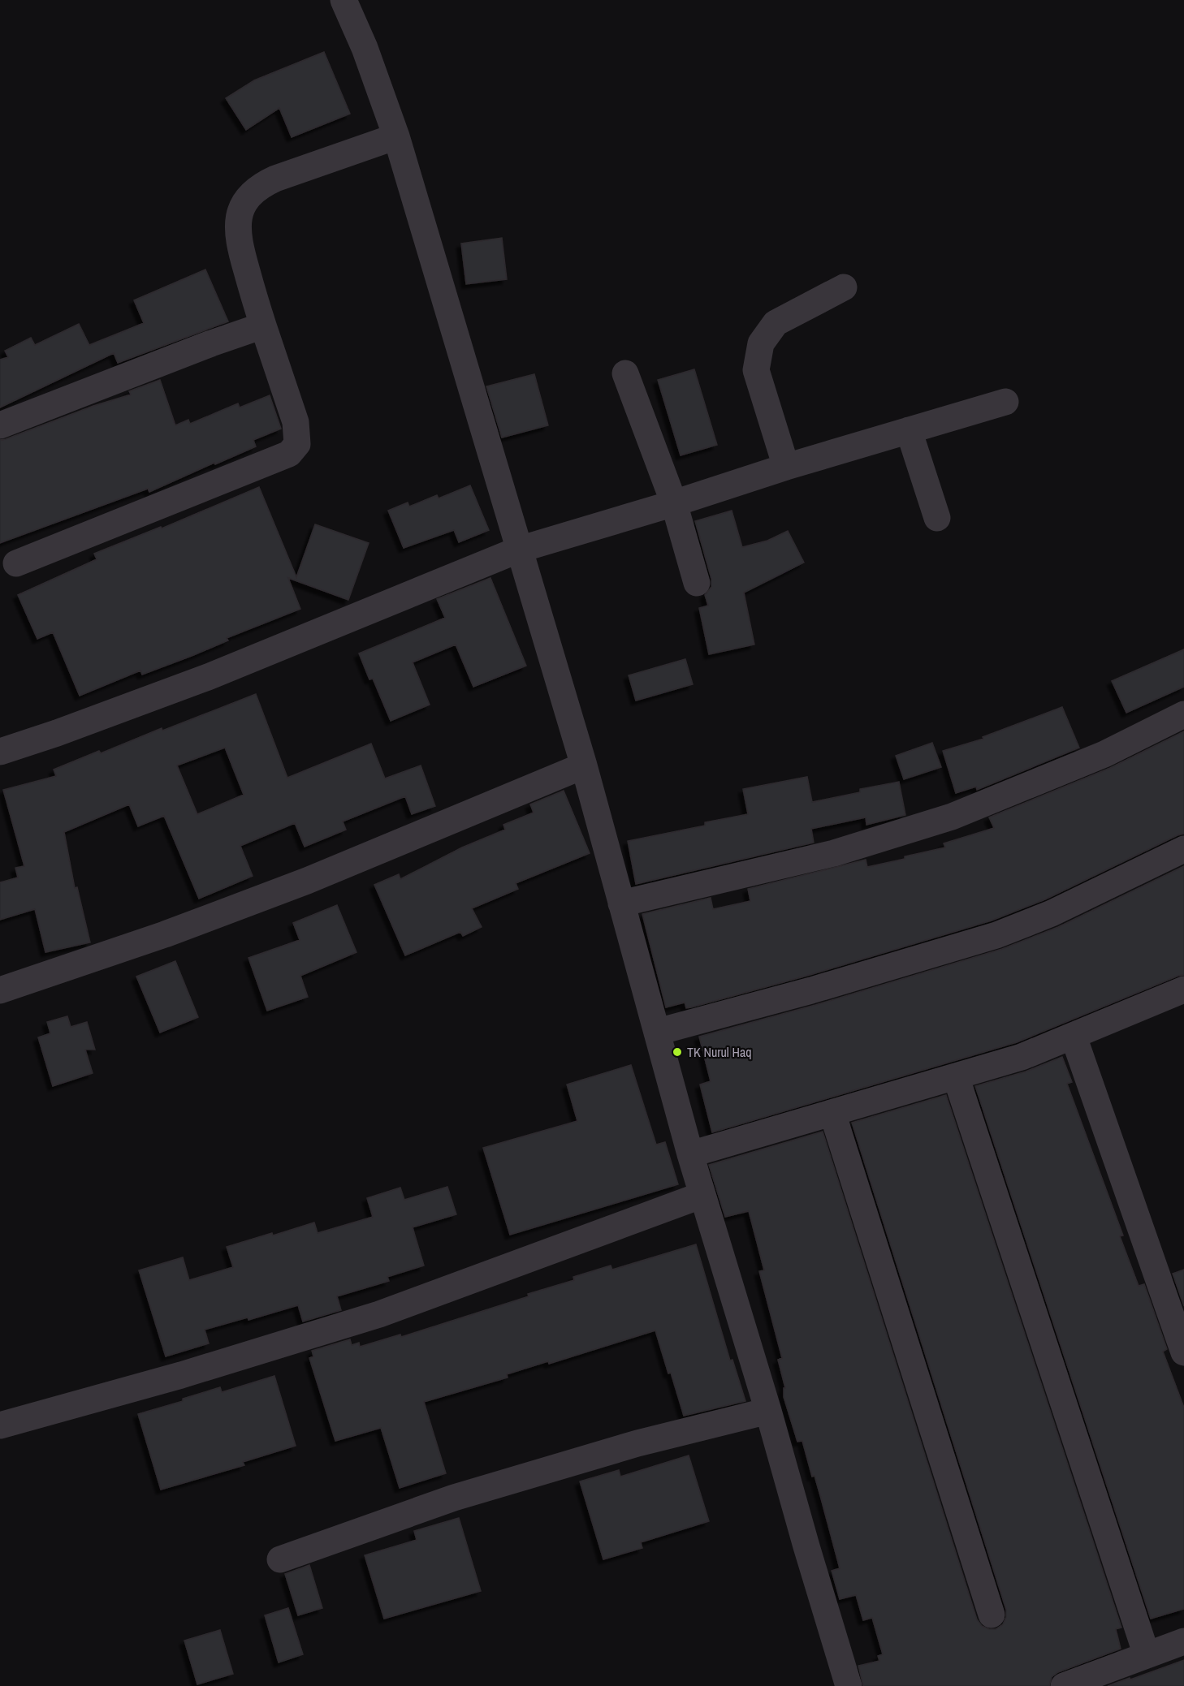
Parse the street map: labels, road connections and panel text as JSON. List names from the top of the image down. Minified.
{"places":["TK Nurul Haq"]}
